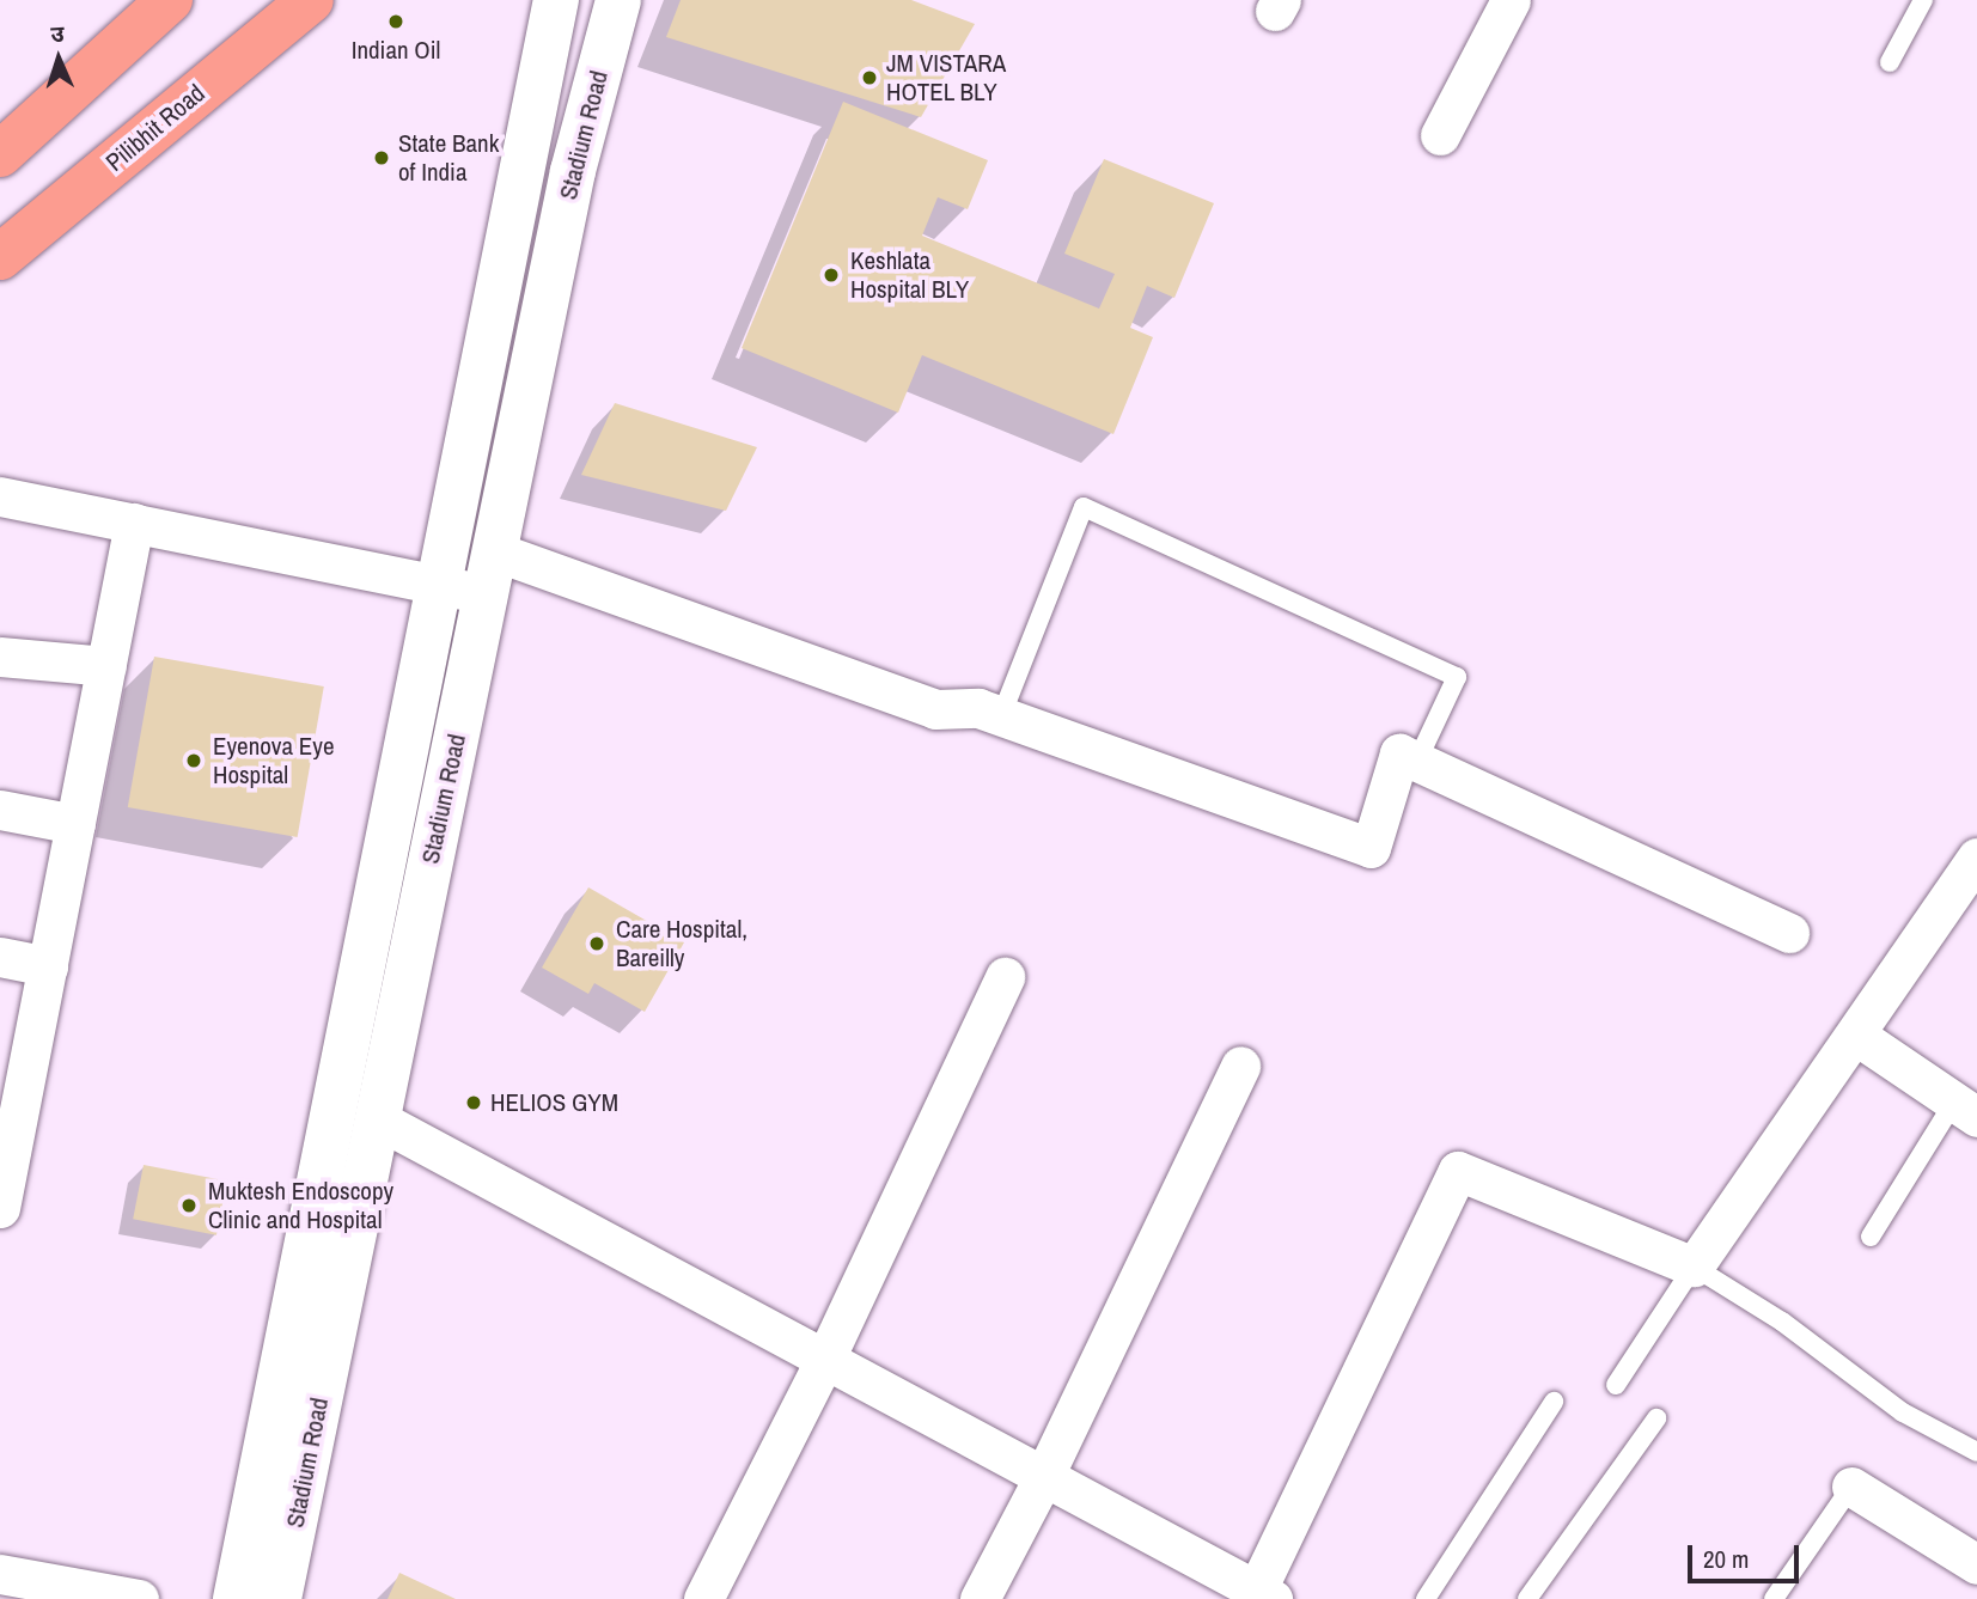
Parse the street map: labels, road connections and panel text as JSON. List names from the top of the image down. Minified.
{"streets":{"highway":["Pilibhit Road"],"main road":["Stadium Road"]},"places":["Indian Oil","JM VISTARA HOTEL BLY","State Bank of India","Keshlata Hospital BLY","Eyenova Eye Hospital","Care Hospital, Bareilly","HELIOS GYM","Muktesh Endoscopy Clinic and Hospital"],"scale_bar":"20 m","north":"top"}
